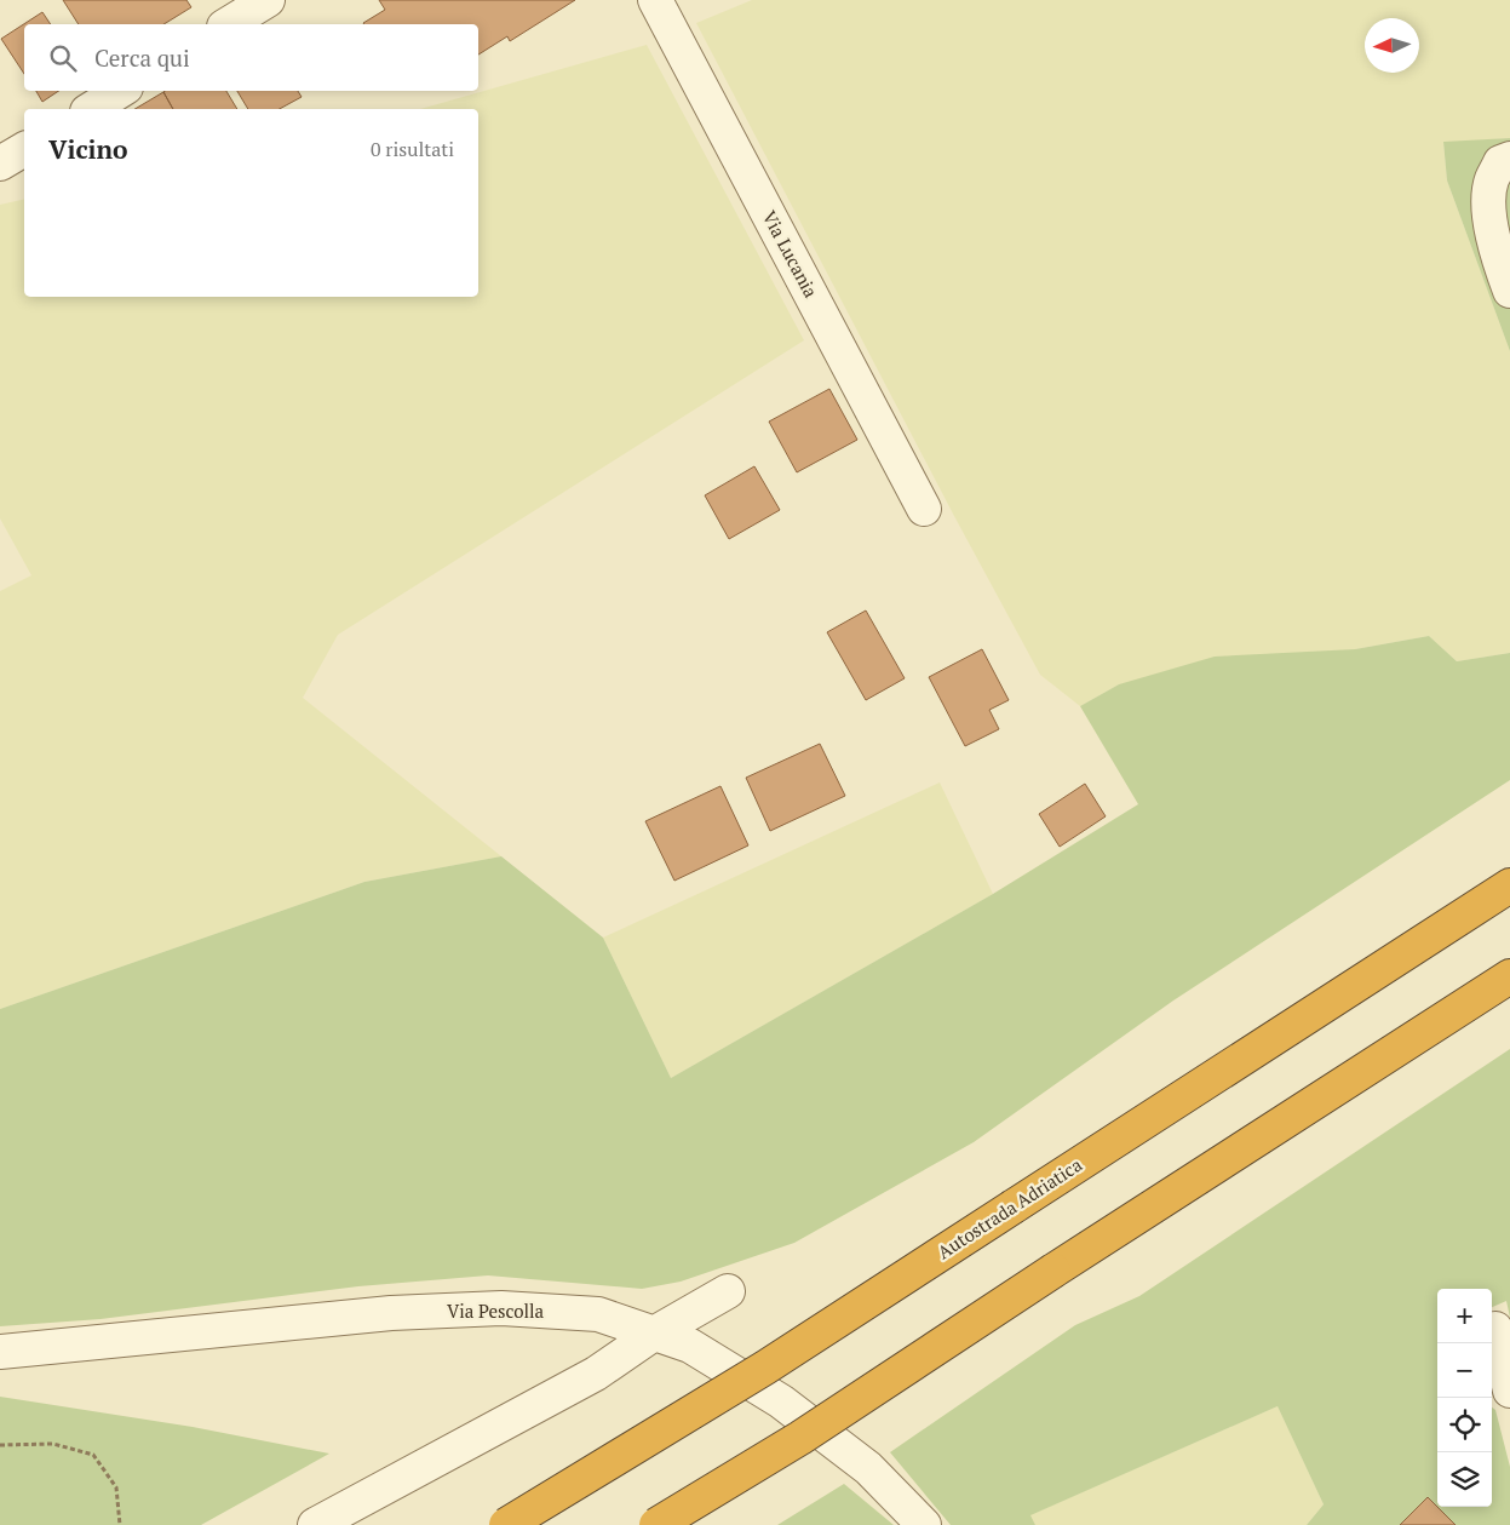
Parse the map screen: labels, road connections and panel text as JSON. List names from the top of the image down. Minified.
{"streets":{"highway":["Autostrada Adriatica"],"street":["Via Lucania","Via Pescolla"]},"north":"left","page":{"search":"Cerca qui","heading":["Vicino","0 risultati"],"map_buttons":["+","−"]}}
